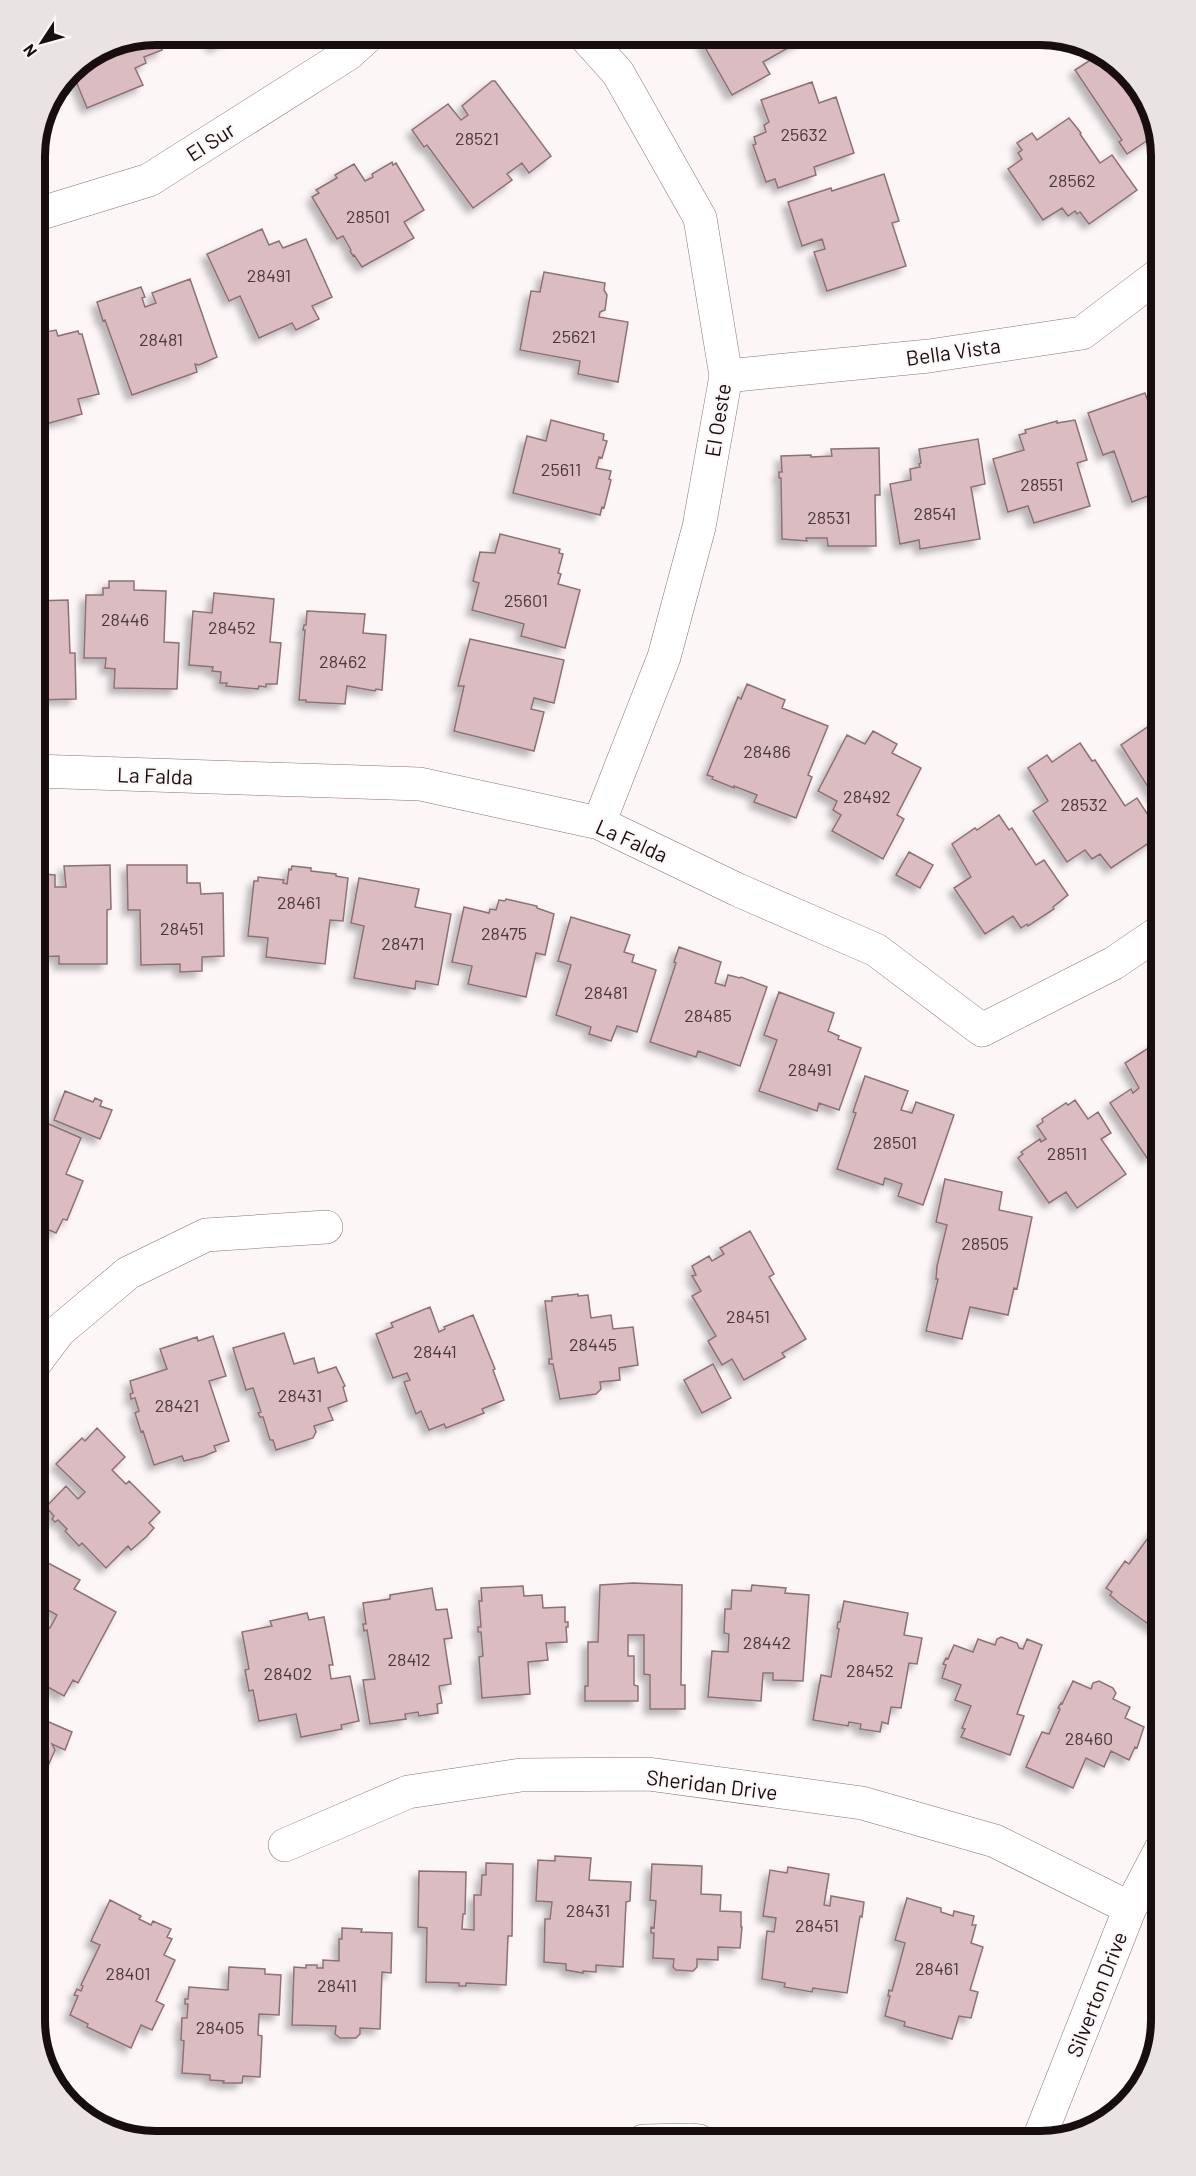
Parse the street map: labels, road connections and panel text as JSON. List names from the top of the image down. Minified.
{"streets":{"street":["El Sur","Bella Vista","El Oeste","La Falda","Sheridan Drive","Silverton Drive"]},"crossings":[["Bella Vista","El Oeste"],["El Oeste","La Falda"],["Sheridan Drive","Silverton Drive"]],"house_numbers":["25632","28521","28562","28501","28491","25621","28481","25611","28551","28541","28531","25601","28446","28452","28462","28486","28492","28532","28461","28451","28475","28471","28481","28485","28491","28501","28511","28505","28451","28445","28441","28431","28421","28442","28412","28452","28402","28460","28431","28451","28461","28401","28411","28405"],"north":"bottom left"}
